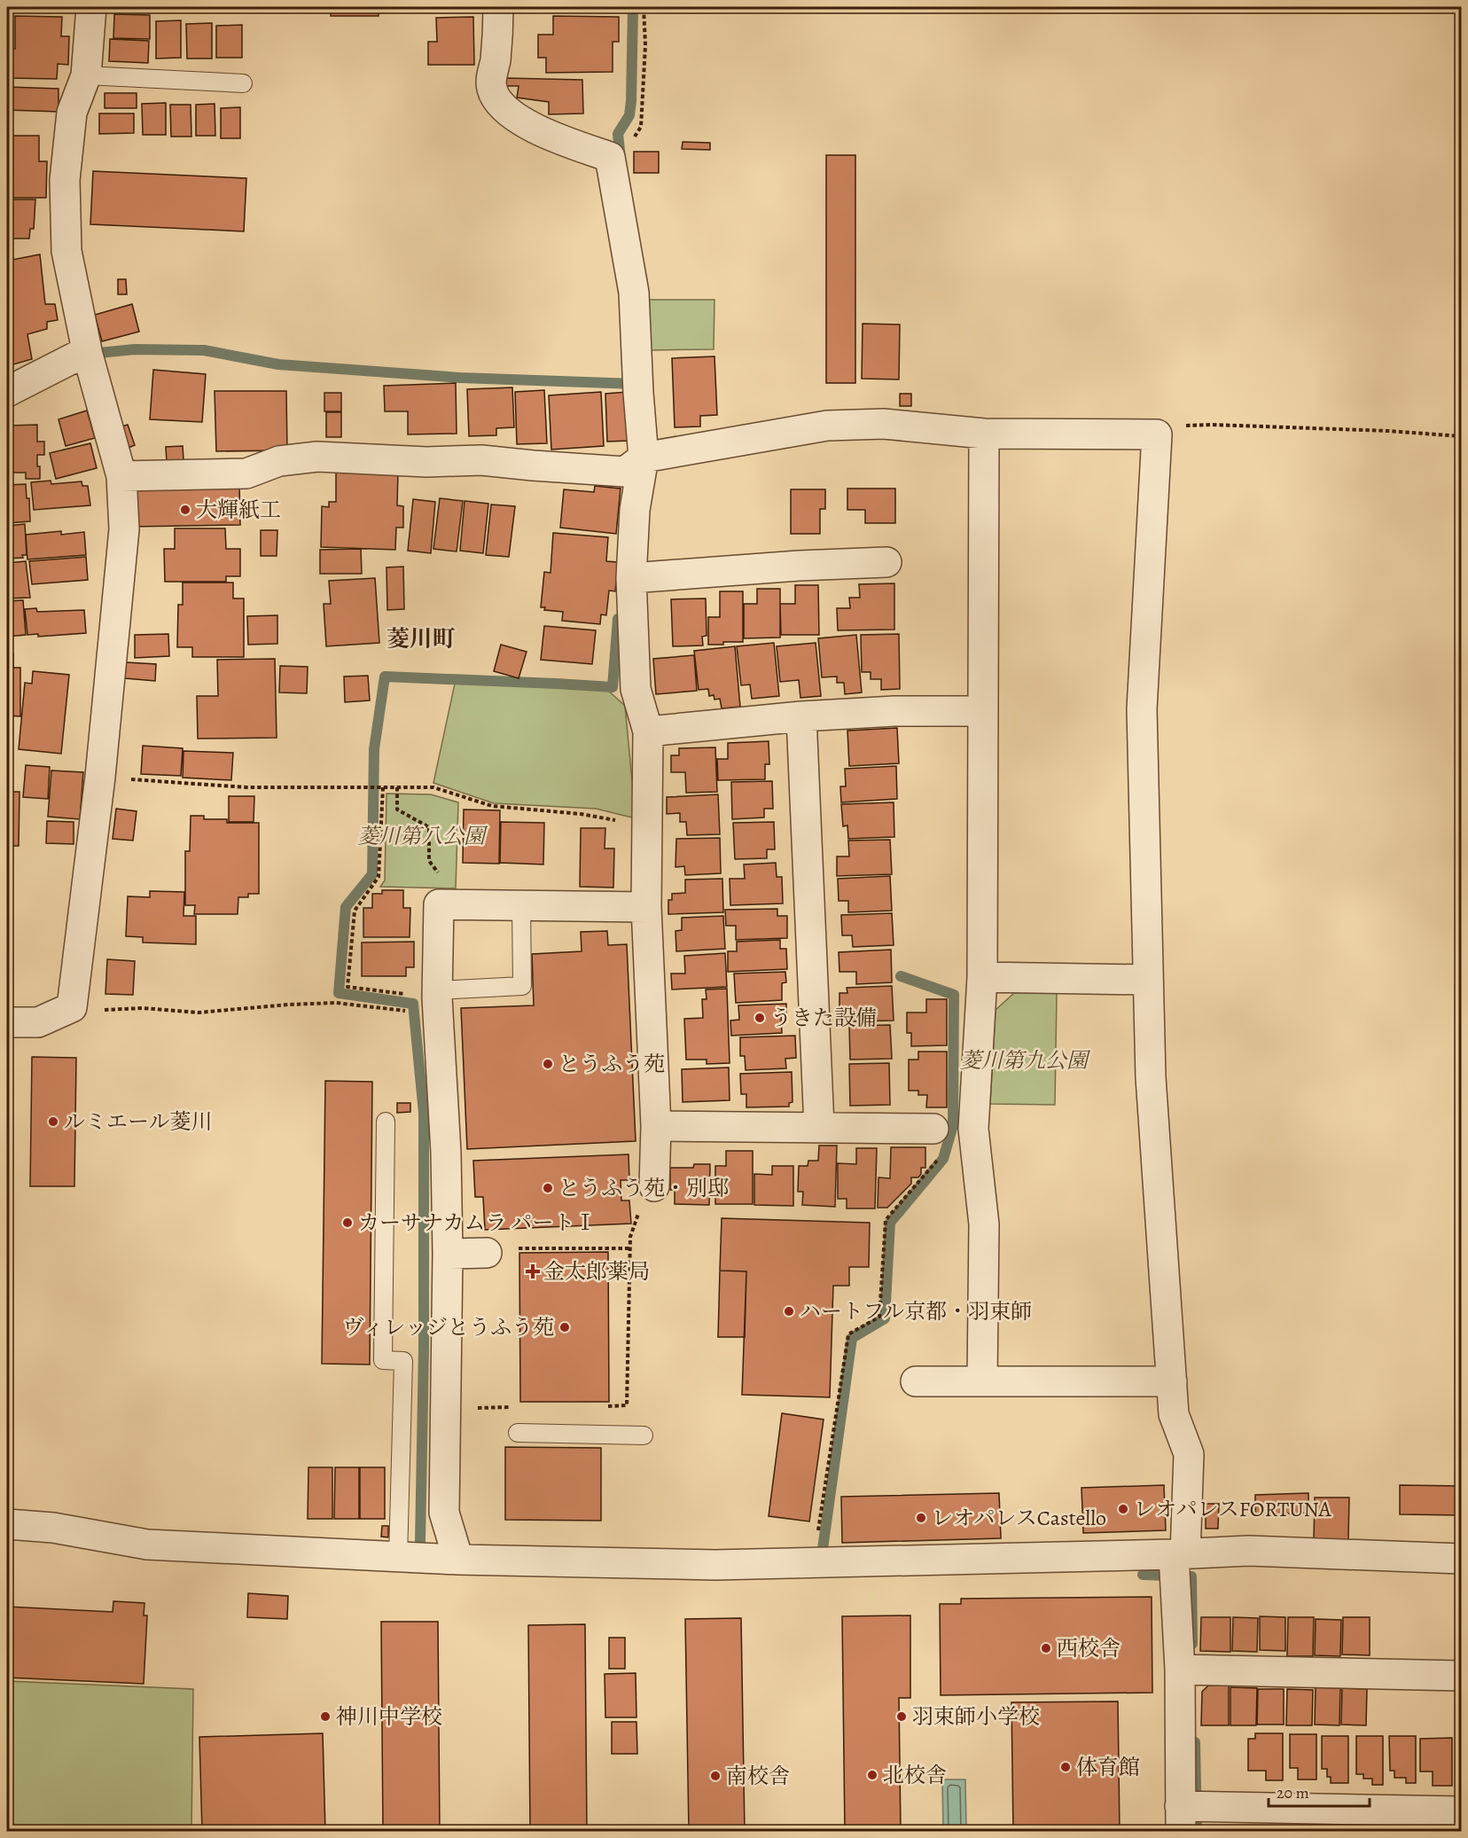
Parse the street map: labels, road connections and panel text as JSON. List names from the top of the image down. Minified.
{"districts":["菱川町"],"parks":["菱川第八公園","菱川第九公園"],"places":{"other":["大輝紙工","うきた設備","とうふう苑","ルミエール菱川","とうふう苑・別邸","カーサナカムラ パートⅠ","ハートフル京都・羽束師","ヴィレッジとうふう苑","レオパレスFORTUNA","レオパレスCastello","西校舎","神川中学校","羽束師小学校","体育館","北校舎","南校舎"],"health":["金太郎薬局"]},"scale_bar":"20 m"}
